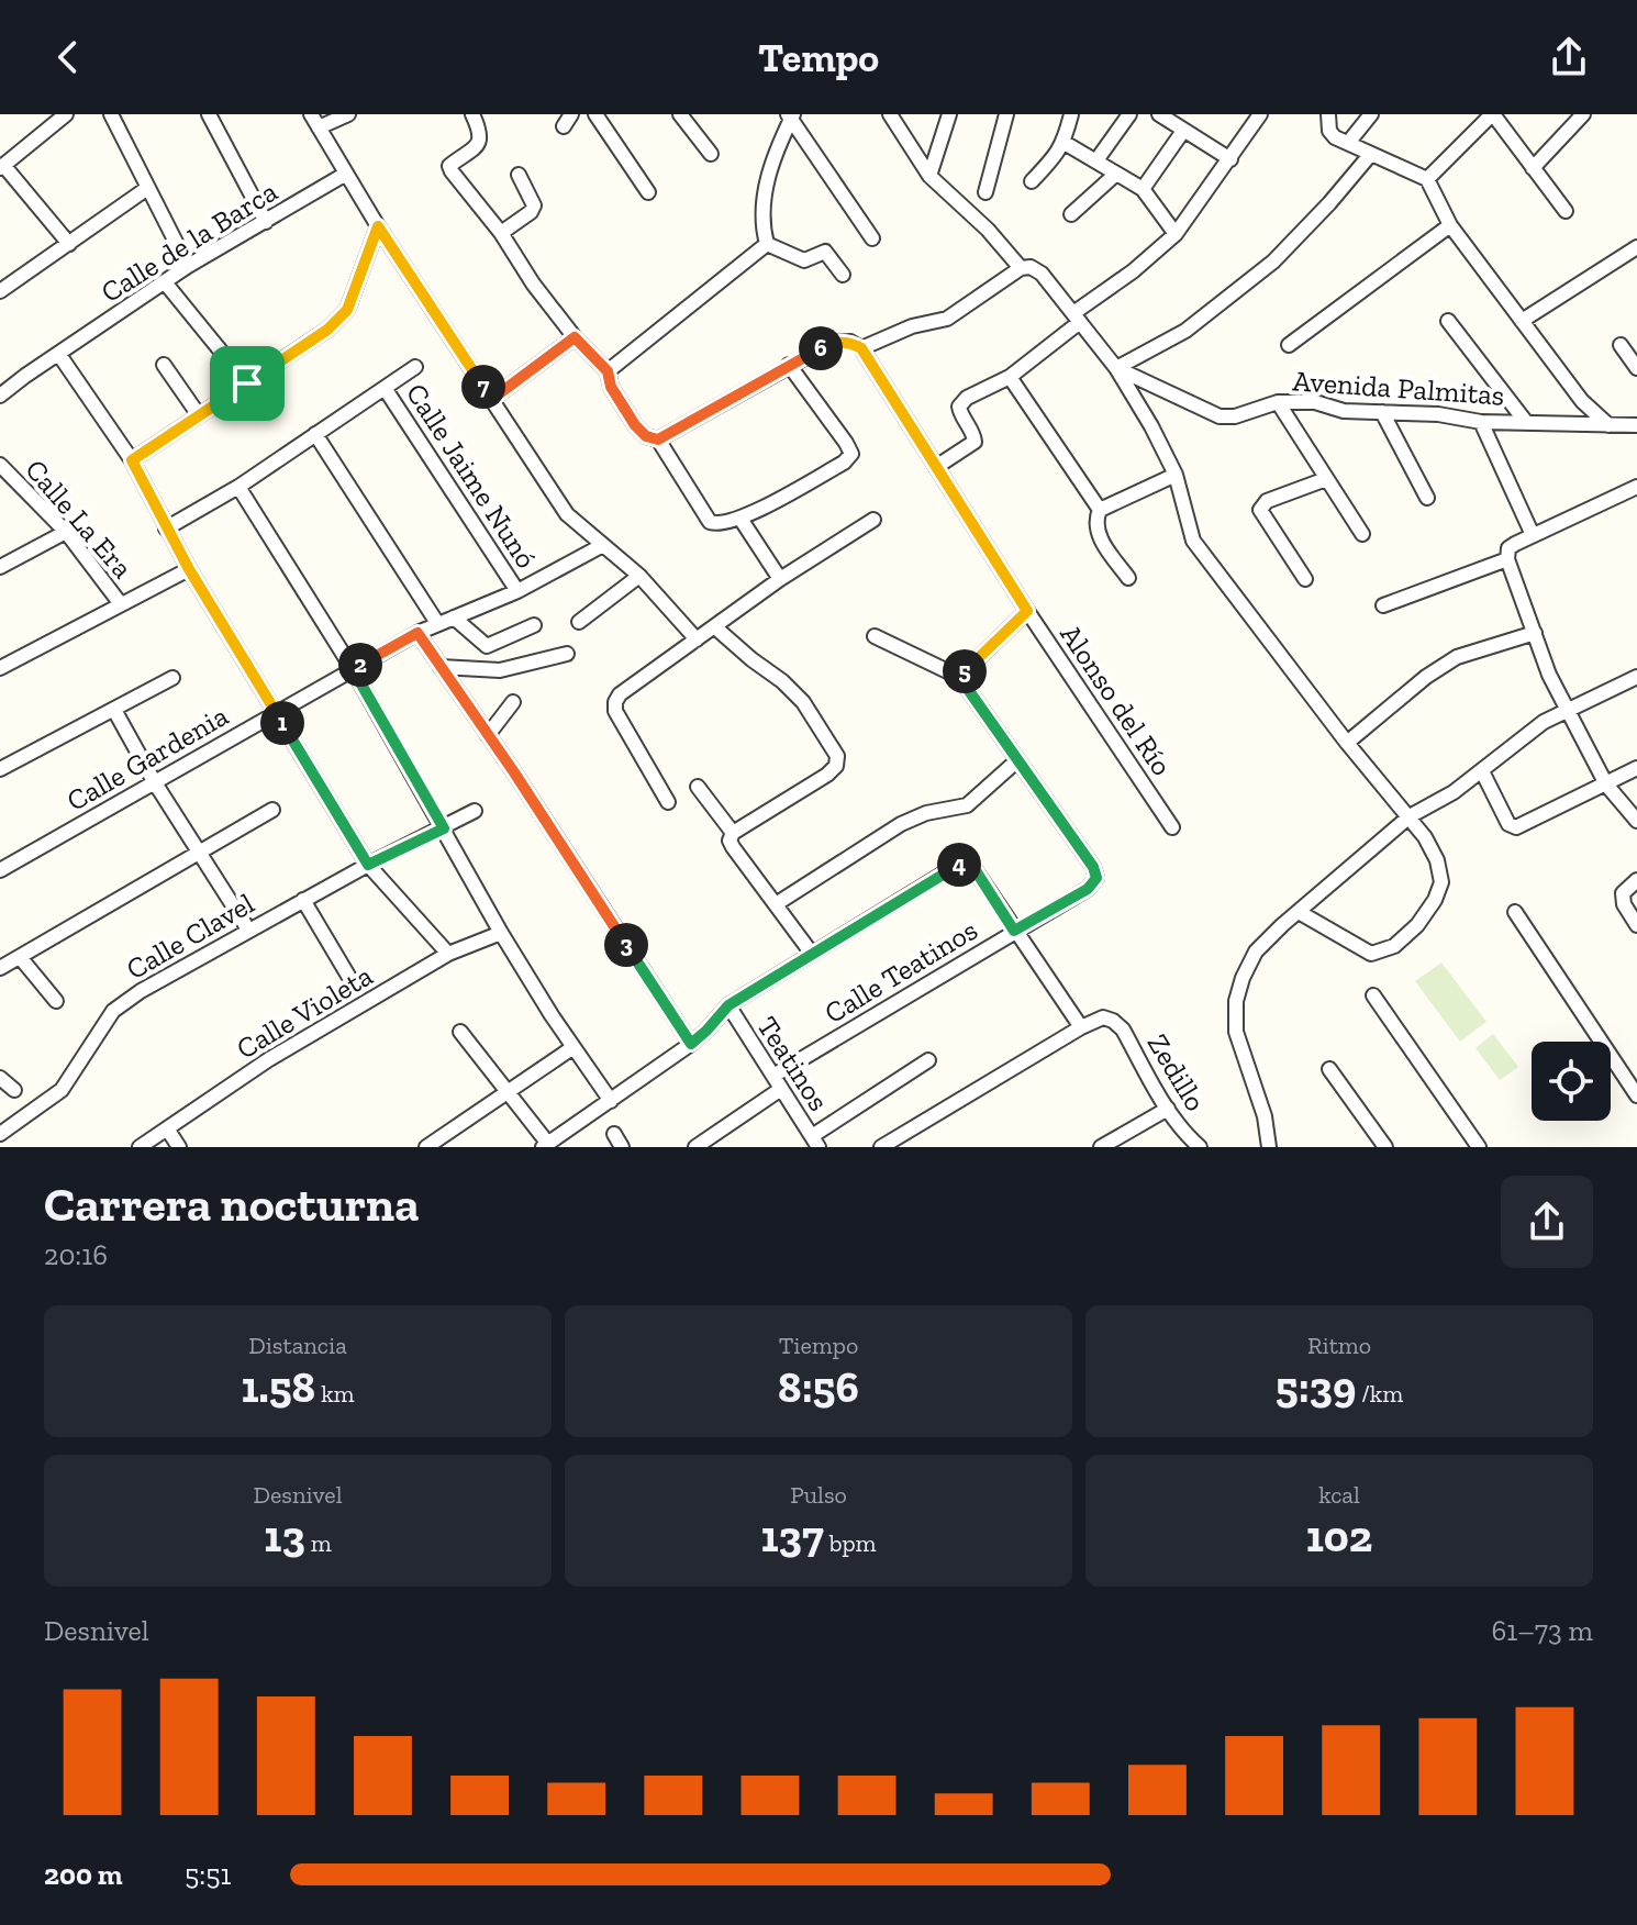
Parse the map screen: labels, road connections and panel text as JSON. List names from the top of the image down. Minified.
{"streets":{"street":["Calle de la Barca","Avenida Palmitas","Calle Jaime Nunó","Calle La Era","Alonso del Río","Calle Gardenia","Calle Clavel","Calle Teatinos","Calle Violeta","Teatinos","Zedillo"]},"crossings":[["Calle Jaime Nunó","Calle Gardenia"],["Calle Teatinos","Teatinos"]],"page":{"header":"Tempo","pins":["6","7","2","5","1","4","3"],"heading":["Carrera nocturna","20:16"],"stats":[["Distancia","1.58 km"],["Tiempo","8:56"],["Ritmo","5:39 /km"],["Desnivel","13 m"],["Pulso","137 bpm"],["kcal","102"]],"chart":["Desnivel","61–73 m"],"list":[{"name":"200 m","note":"5:51"}]}}
